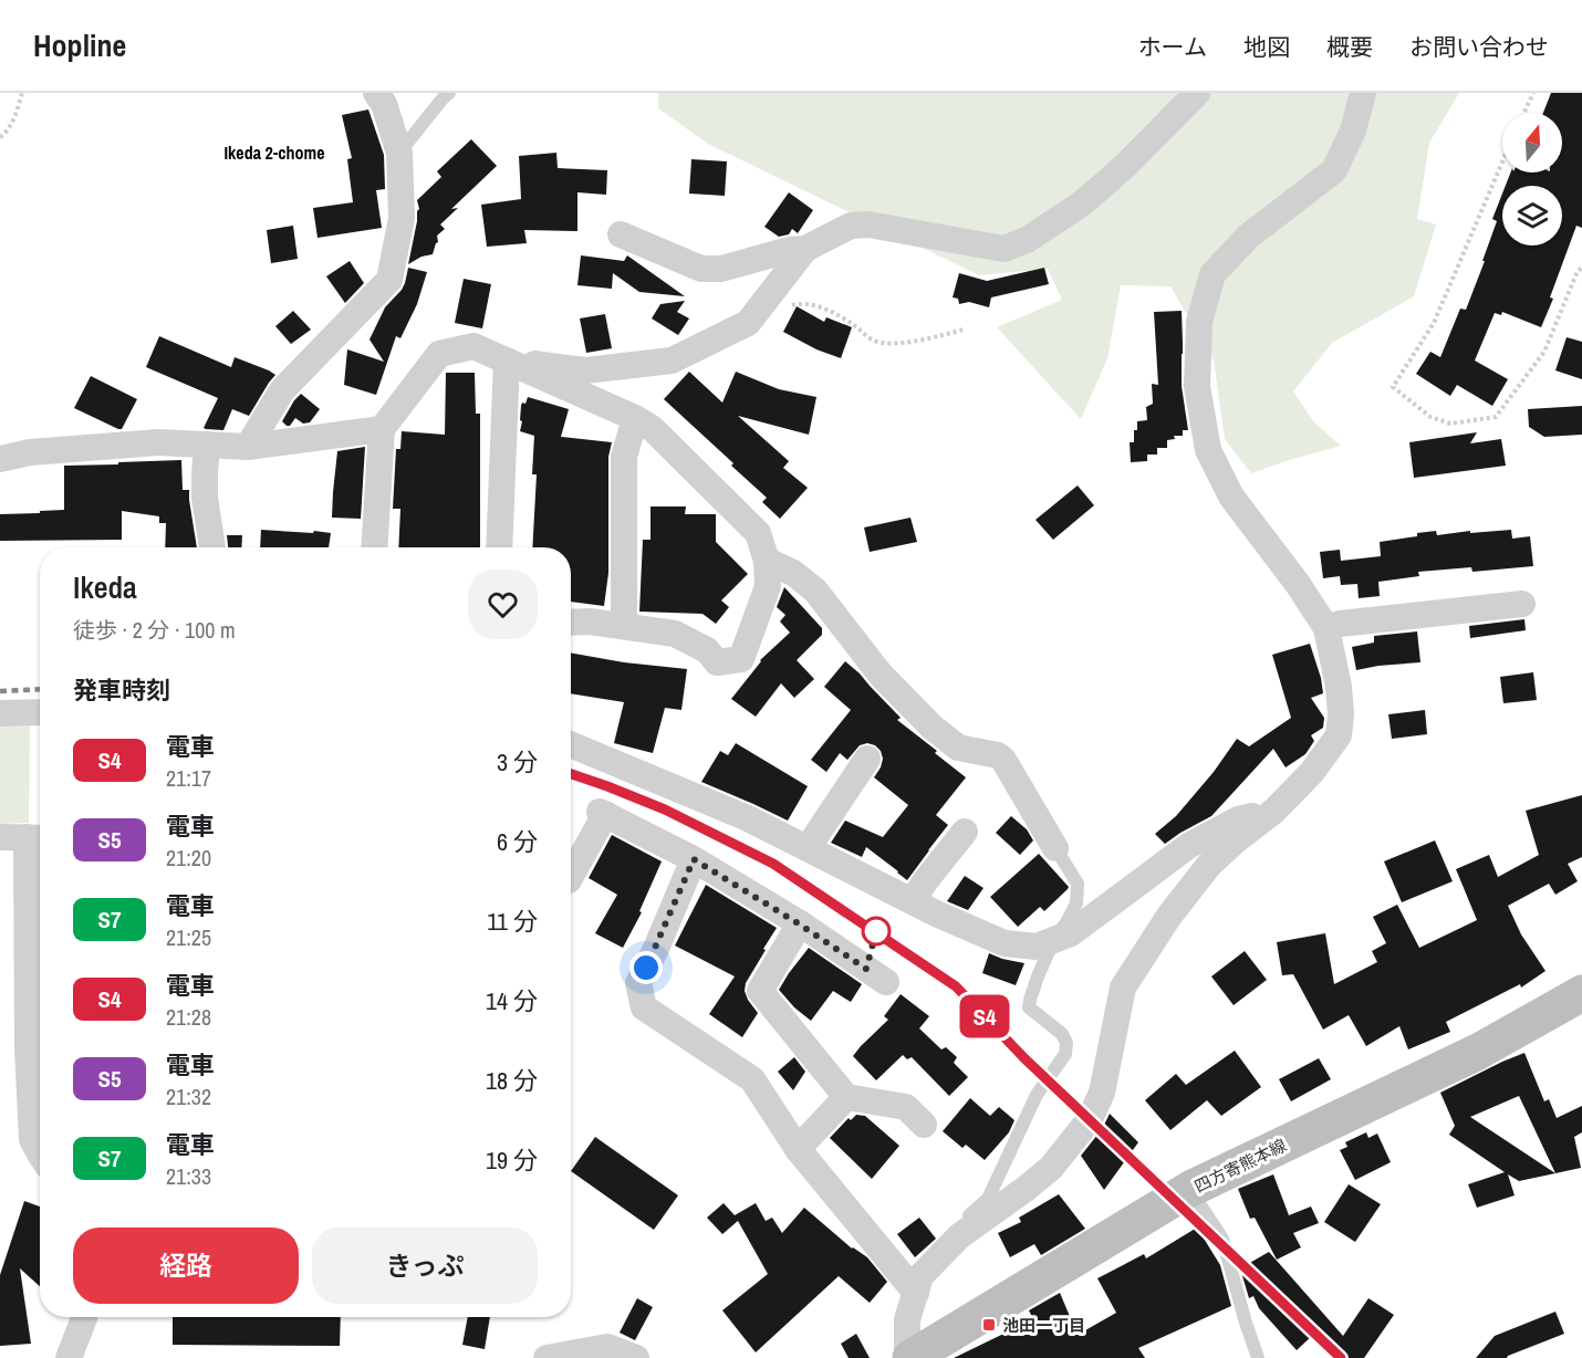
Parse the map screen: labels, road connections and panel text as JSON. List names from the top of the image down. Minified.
{"streets":{"main road":["四方寄熊本線"]},"districts":["Ikeda 2-chome"],"places":{"transit":["池田一丁目"]},"north":"top","page":{"header":"Hopline","nav":["ホーム","地図","概要","お問い合わせ"],"on_map":"S4","heading":[["Ikeda","徒歩 · 2 分 · 100 m"],"発車時刻"],"list":[{"mark":"S4","name":"電車","note":"21:17","value":"3 分"},{"mark":"S5","name":"電車","note":"21:20","value":"6 分"},{"mark":"S7","name":"電車","note":"21:25","value":"11 分"},{"mark":"S4","name":"電車","note":"21:28","value":"14 分"},{"mark":"S5","name":"電車","note":"21:32","value":"18 分"},{"mark":"S7","name":"電車","note":"21:33","value":"19 分"}],"buttons":["経路","きっぷ"]}}
